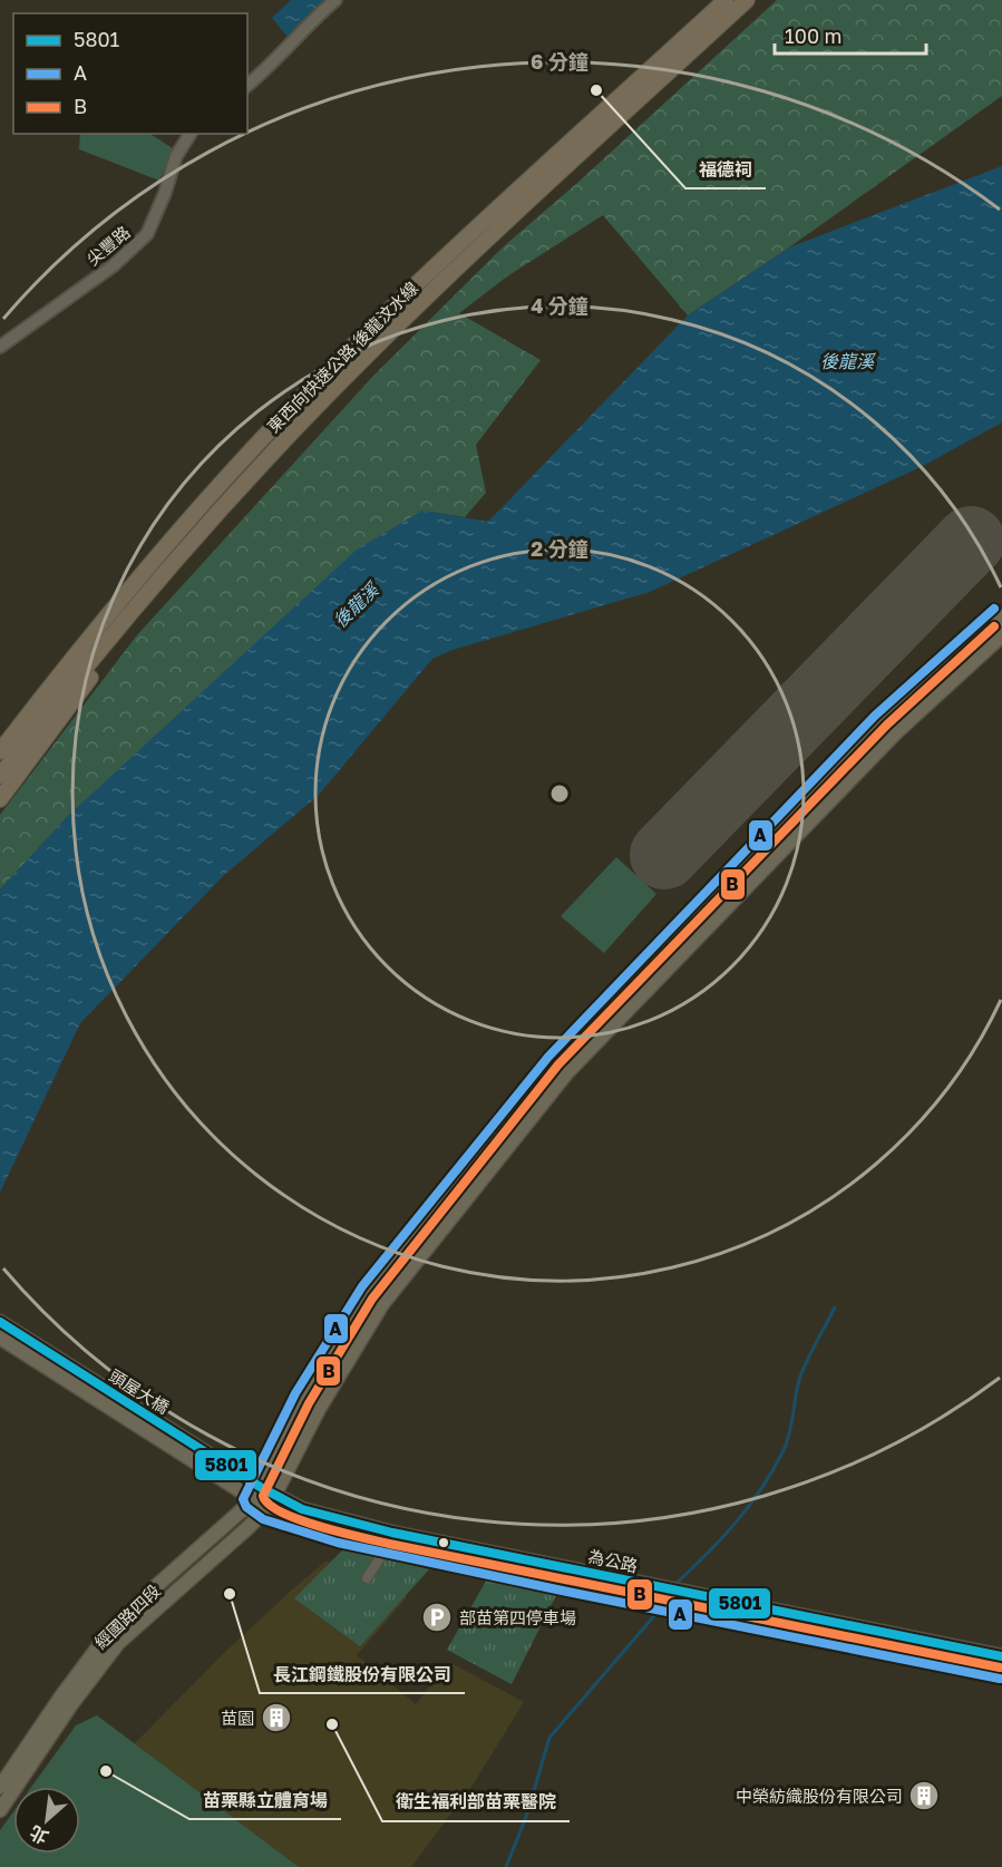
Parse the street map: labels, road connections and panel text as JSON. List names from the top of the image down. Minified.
{"streets":{"highway":["東西向快速公路 後龍汶水線"],"main road":["頭屋大橋","為公路","經國路四段"],"street":["尖豐路"]},"crossings":[["頭屋大橋","為公路"],["頭屋大橋","經國路四段"],["為公路","經國路四段"]],"water":["後龍溪"],"places":{"other":["福德祠","長江鋼鐵股份有限公司","衛生福利部苗栗醫院","苗栗縣立體育場"],"parking":["部苗第四停車場"],"building":["苗園","中榮紡織股份有限公司"]},"lines":["transit line A","transit line B","transit line 5801"],"legend":["5801","A","B"],"scale_bar":"100 m","north":"bottom left","rings":["6 分鐘","4 分鐘","2 分鐘"]}
